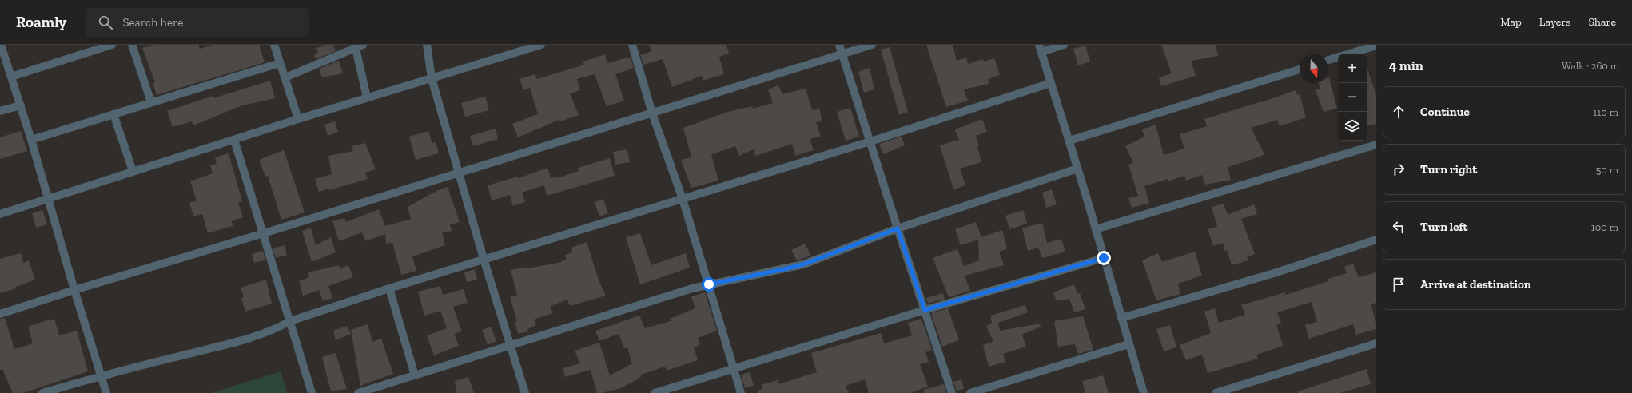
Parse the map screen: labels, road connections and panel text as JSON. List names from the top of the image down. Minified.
{"north":"bottom","page":{"header":"Roamly","search":"Search here","nav":["Map","Layers","Share"],"heading":["4 min","Walk · 260 m"],"map_buttons":["+","−"],"list":[["Continue","110 m"],["Turn right","50 m"],["Turn left","100 m"],"Arrive at destination"]}}
